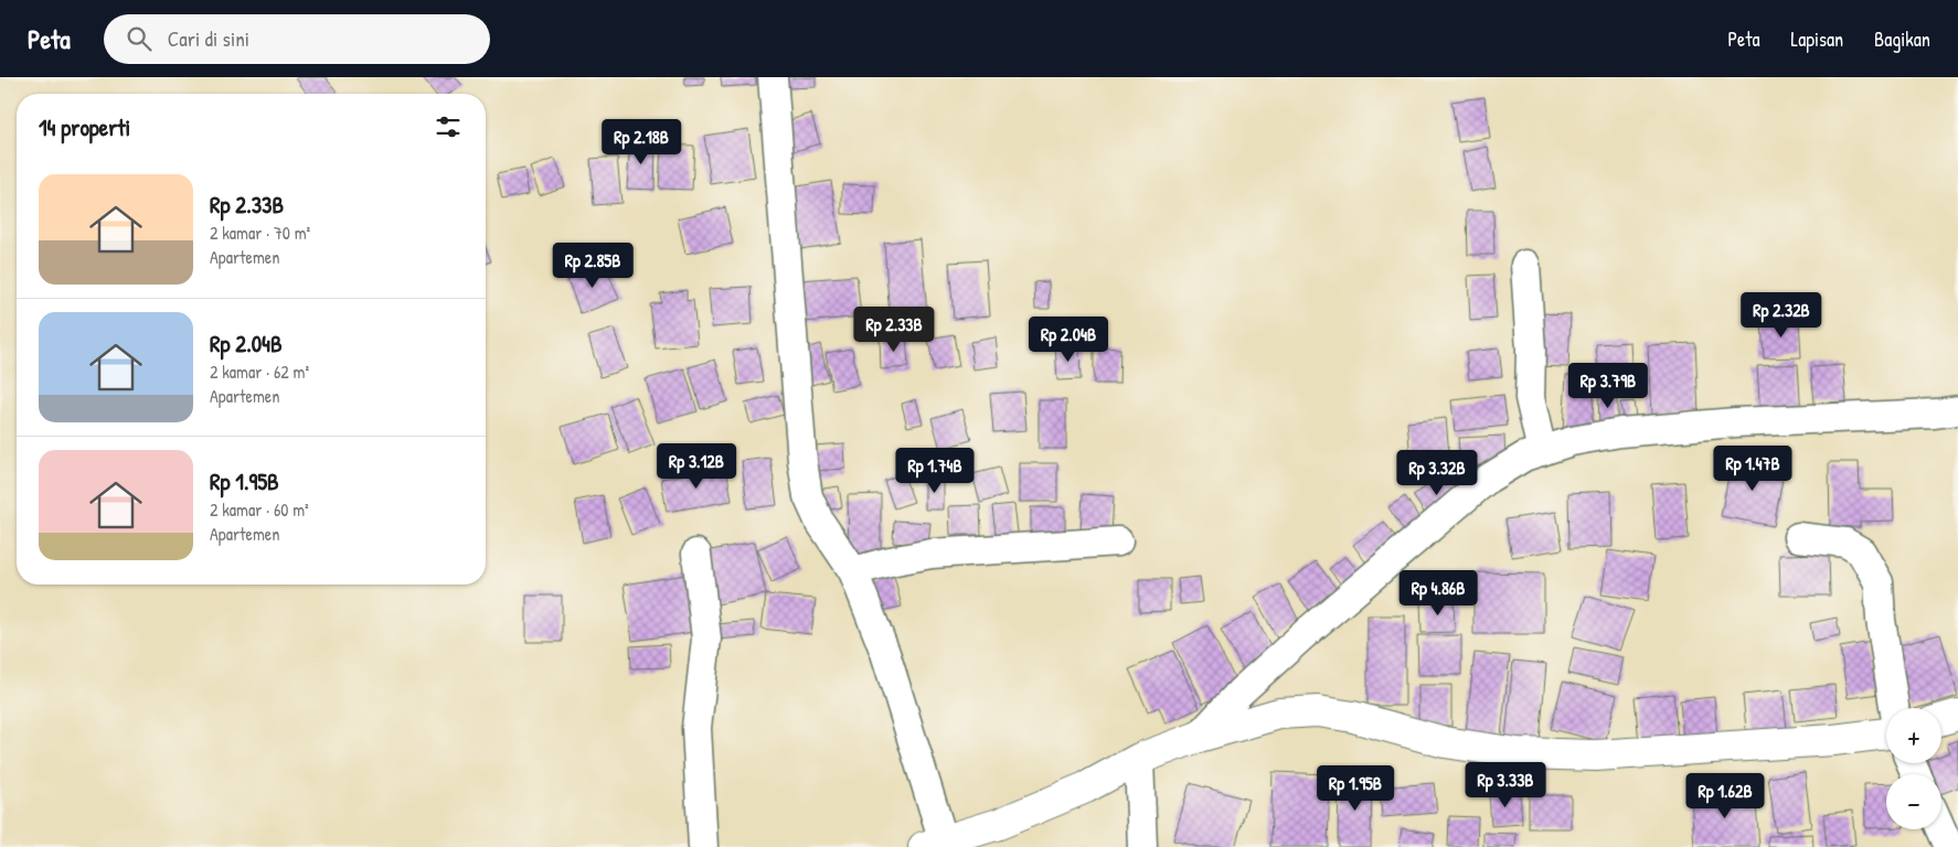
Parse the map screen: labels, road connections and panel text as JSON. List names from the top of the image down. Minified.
{"page":{"header":"Peta","search":"Cari di sini","nav":["Peta","Lapisan","Bagikan"],"heading":"14 properti","price":["Rp 2.18B","Rp 2.85B","Rp 2.32B","Rp 2.33B","Rp 2.04B","Rp 3.79B","Rp 3.12B","Rp 1.47B","Rp 1.74B","Rp 3.32B","Rp 4.86B","Rp 3.33B","Rp 1.95B","Rp 1.62B"],"list":[{"name":"Rp 2.33B","note":"2 kamar · 70 m² · Apartemen"},{"name":"Rp 2.04B","note":"2 kamar · 62 m² · Apartemen"},{"name":"Rp 1.95B","note":"2 kamar · 60 m² · Apartemen"}],"map_buttons":["+","−"]}}
